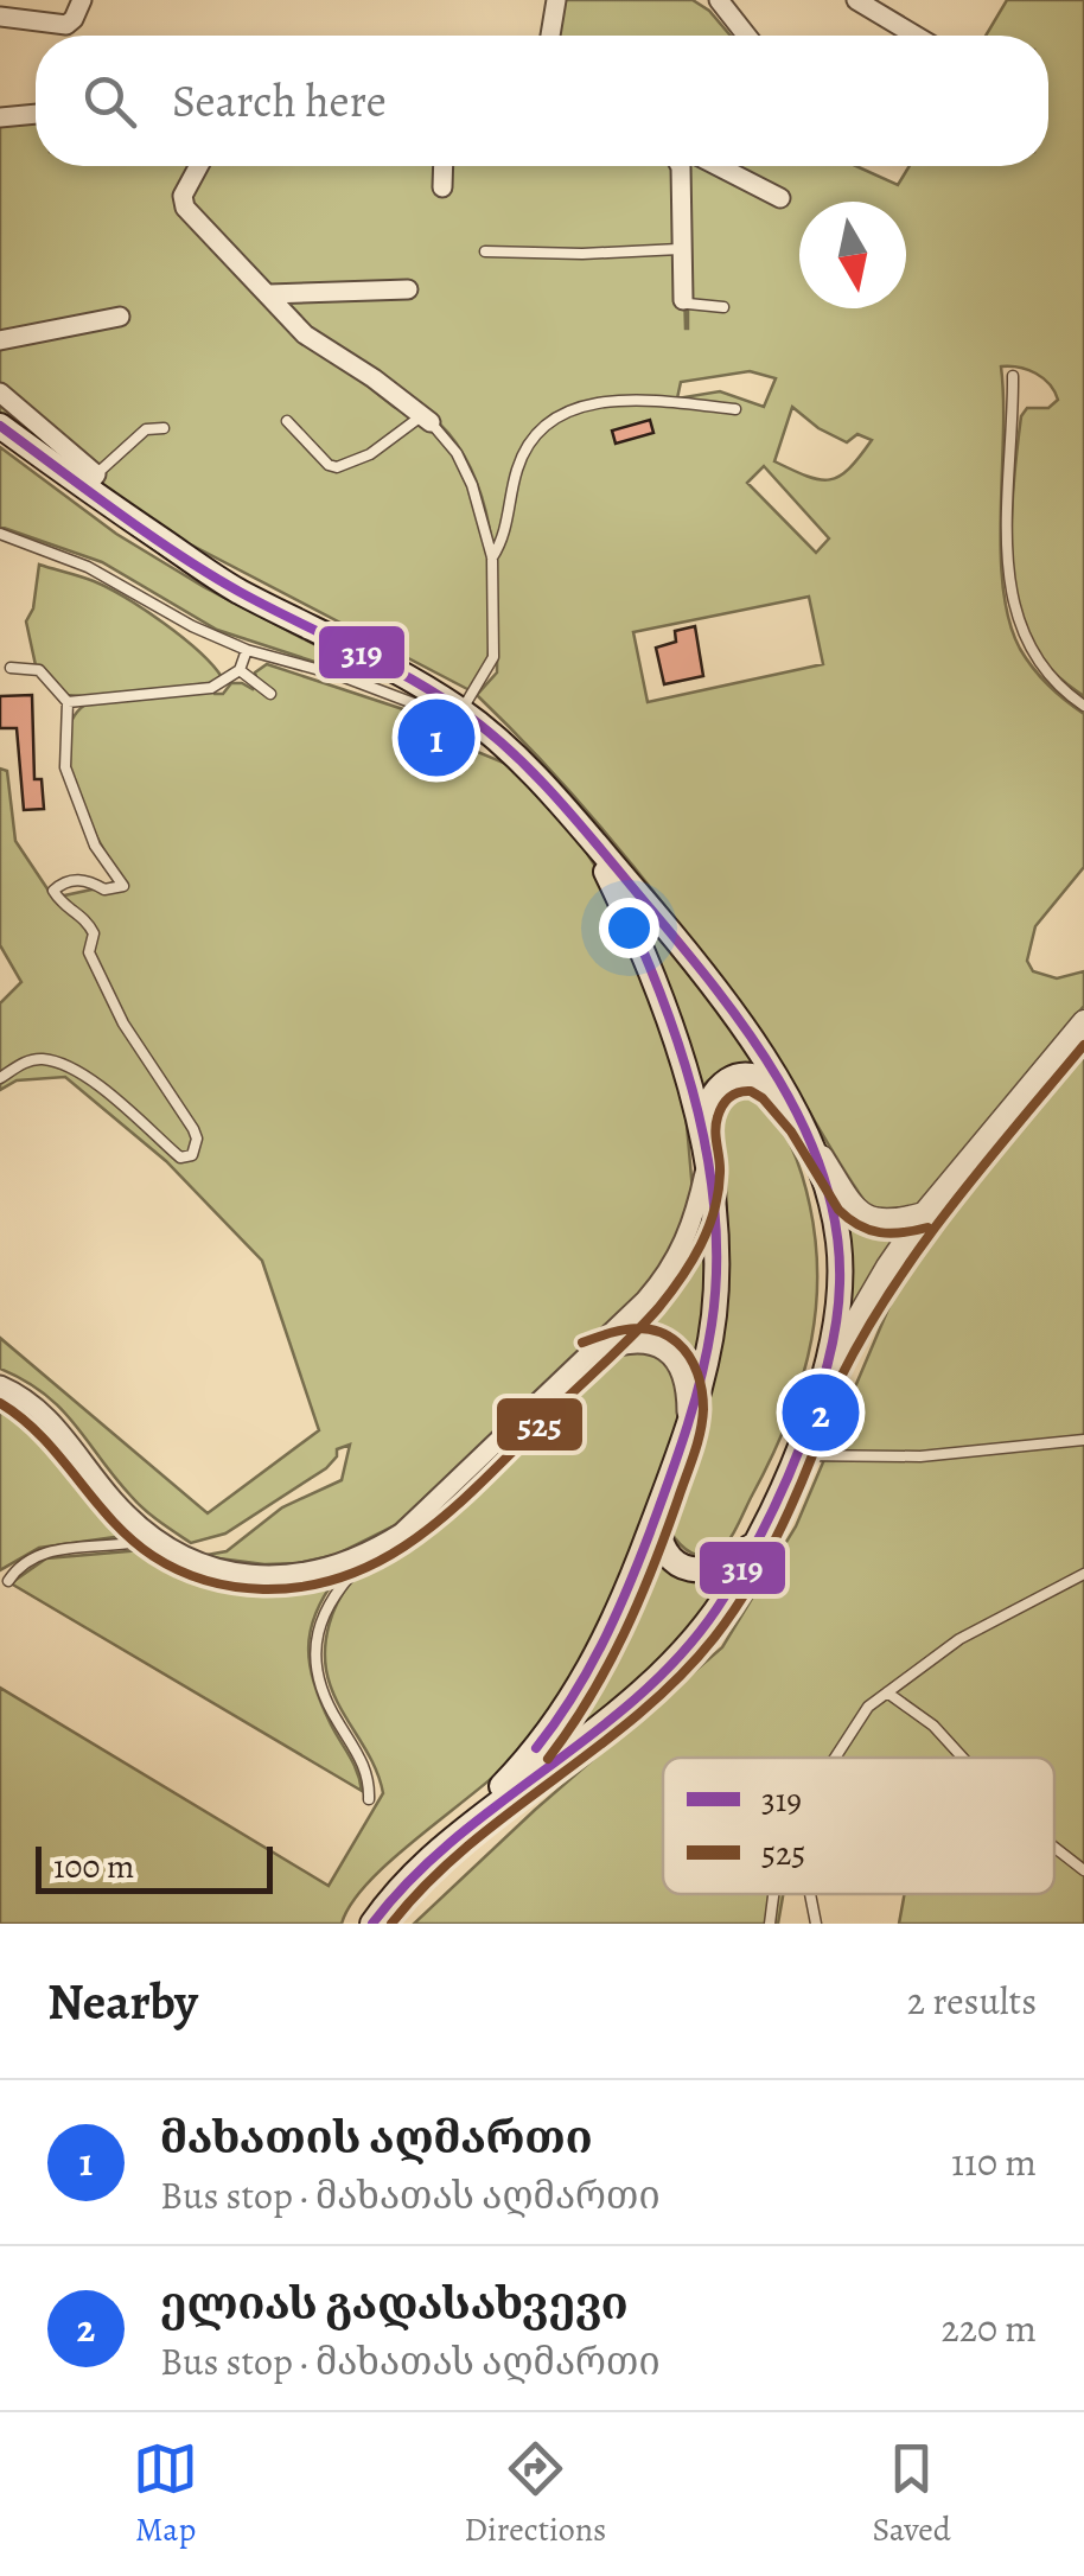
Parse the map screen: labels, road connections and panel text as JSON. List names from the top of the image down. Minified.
{"lines":["transit line 319","transit line 525"],"legend":["319","525"],"scale_bar":"100 m","north":"bottom","page":{"search":"Search here","pins":["1","2"],"scale":"100 m","heading":["Nearby","2 results"],"list":[{"mark":"1","name":"მახათის აღმართი","note":"Bus stop · მახათას აღმართი","value":"110 m"},{"mark":"2","name":"ელიას გადასახვევი","note":"Bus stop · მახათას აღმართი","value":"220 m"}],"nav":["Map","Directions","Saved"]}}
